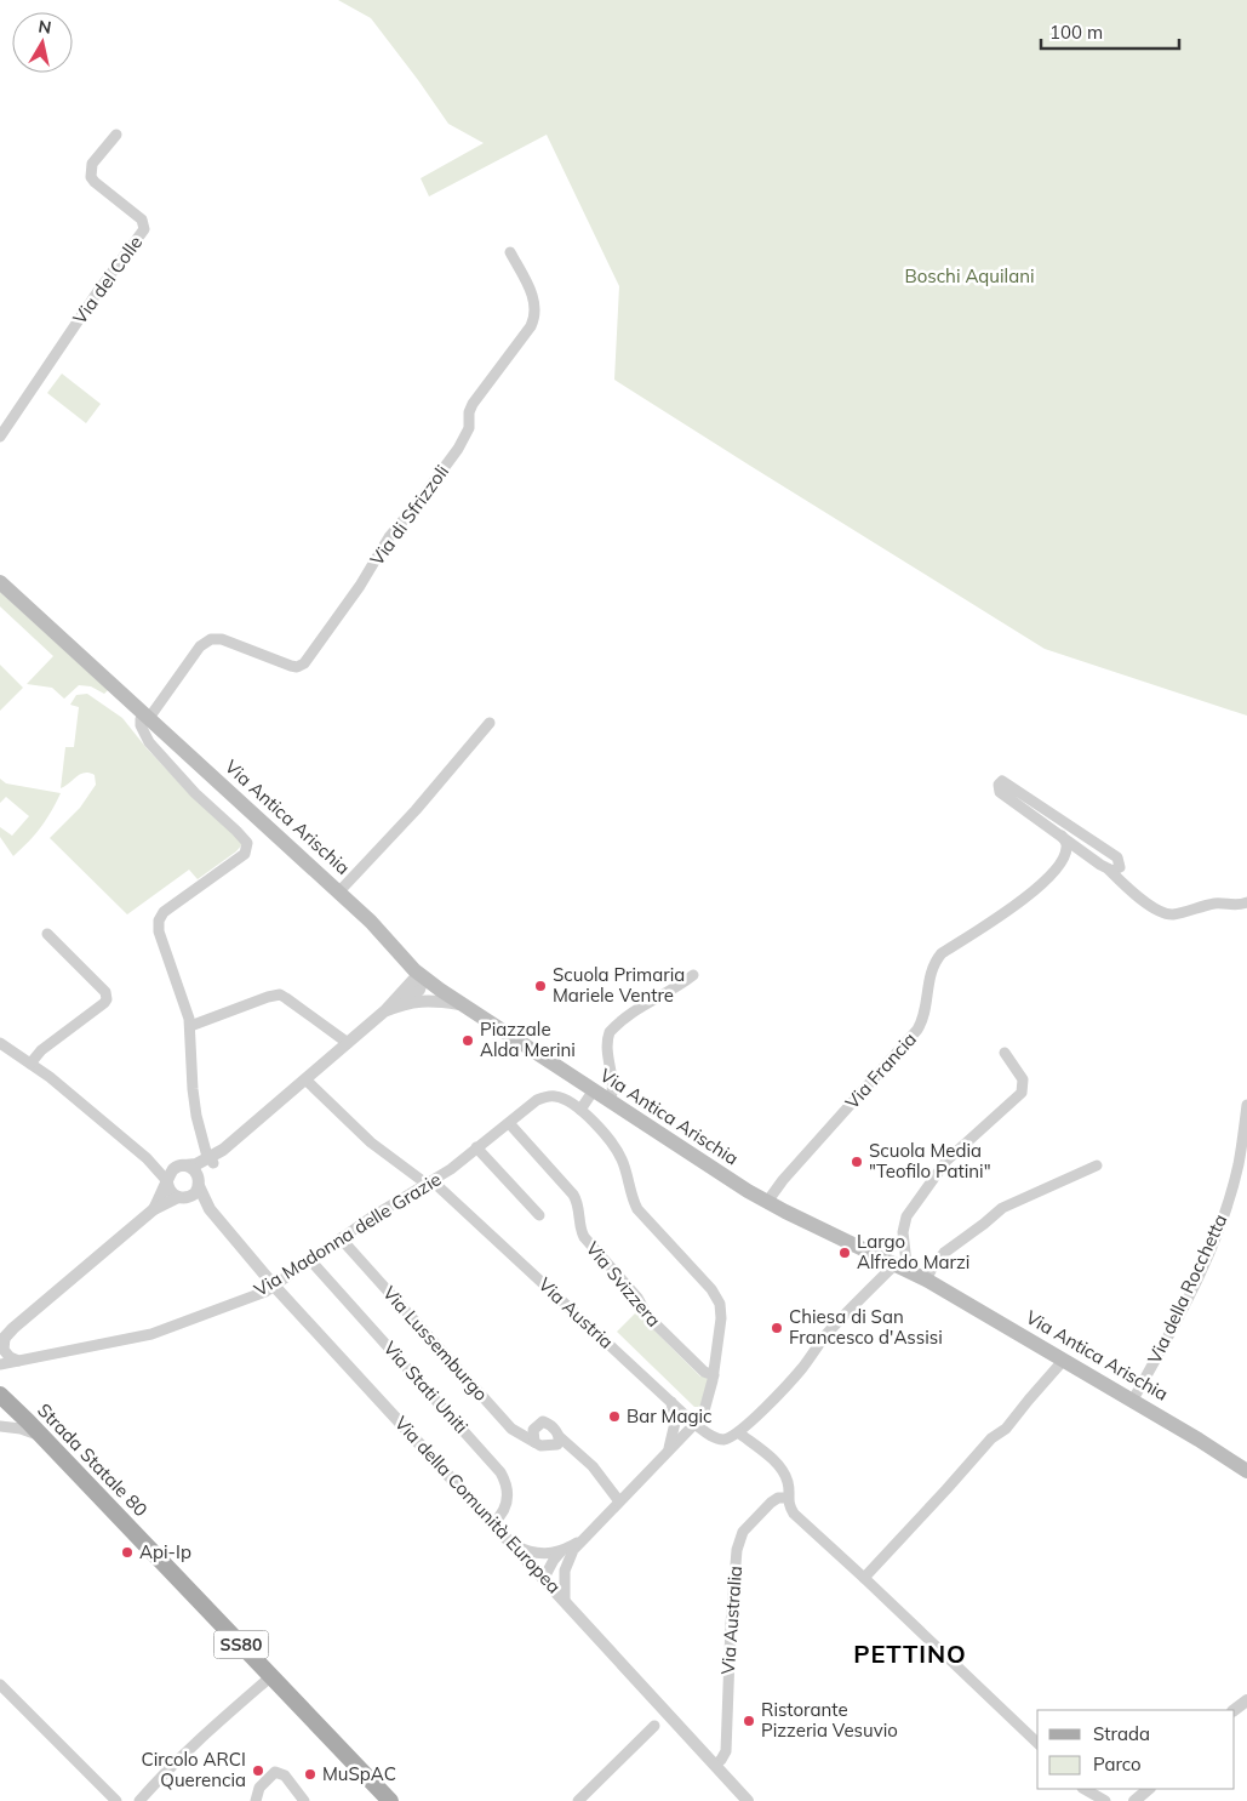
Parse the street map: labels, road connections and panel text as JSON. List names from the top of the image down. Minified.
{"streets":{"main road":["Via Antica Arischia","Strada Statale 80","SS80"],"street":["Via del Colle","Via di Sfrizzoli","Via Francia","Via Madonna delle Grazie","Via Svizzera","Via della Rocchetta","Via Austria","Via Lussemburgo","Via Stati Uniti","Via della Comunità Europea","Via Australia"]},"crossings":[["Via di Sfrizzoli","Via Antica Arischia"],["Via Antica Arischia","Via Francia"],["Via Antica Arischia","Via della Rocchetta"],["Via Madonna delle Grazie","Via Svizzera"],["Via Madonna delle Grazie","Via Austria"],["Via Madonna delle Grazie","Via Lussemburgo"],["Via Madonna delle Grazie","Via Stati Uniti"],["Via Madonna delle Grazie","Via della Comunità Europea"],["Via Stati Uniti","Via della Comunità Europea"],["Via della Comunità Europea","Via Australia"]],"districts":["PETTINO"],"parks":["Boschi Aquilani"],"places":["Scuola Primaria Mariele Ventre","Piazzale Alda Merini","Scuola Media \"Teofilo Patini\"","Largo Alfredo Marzi","Chiesa di San Francesco d'Assisi","Bar Magic","Api-Ip","Ristorante Pizzeria Vesuvio","Circolo ARCI Querencia","MuSpAC"],"legend":["Strada","Parco"],"scale_bar":"100 m","north":"top"}
